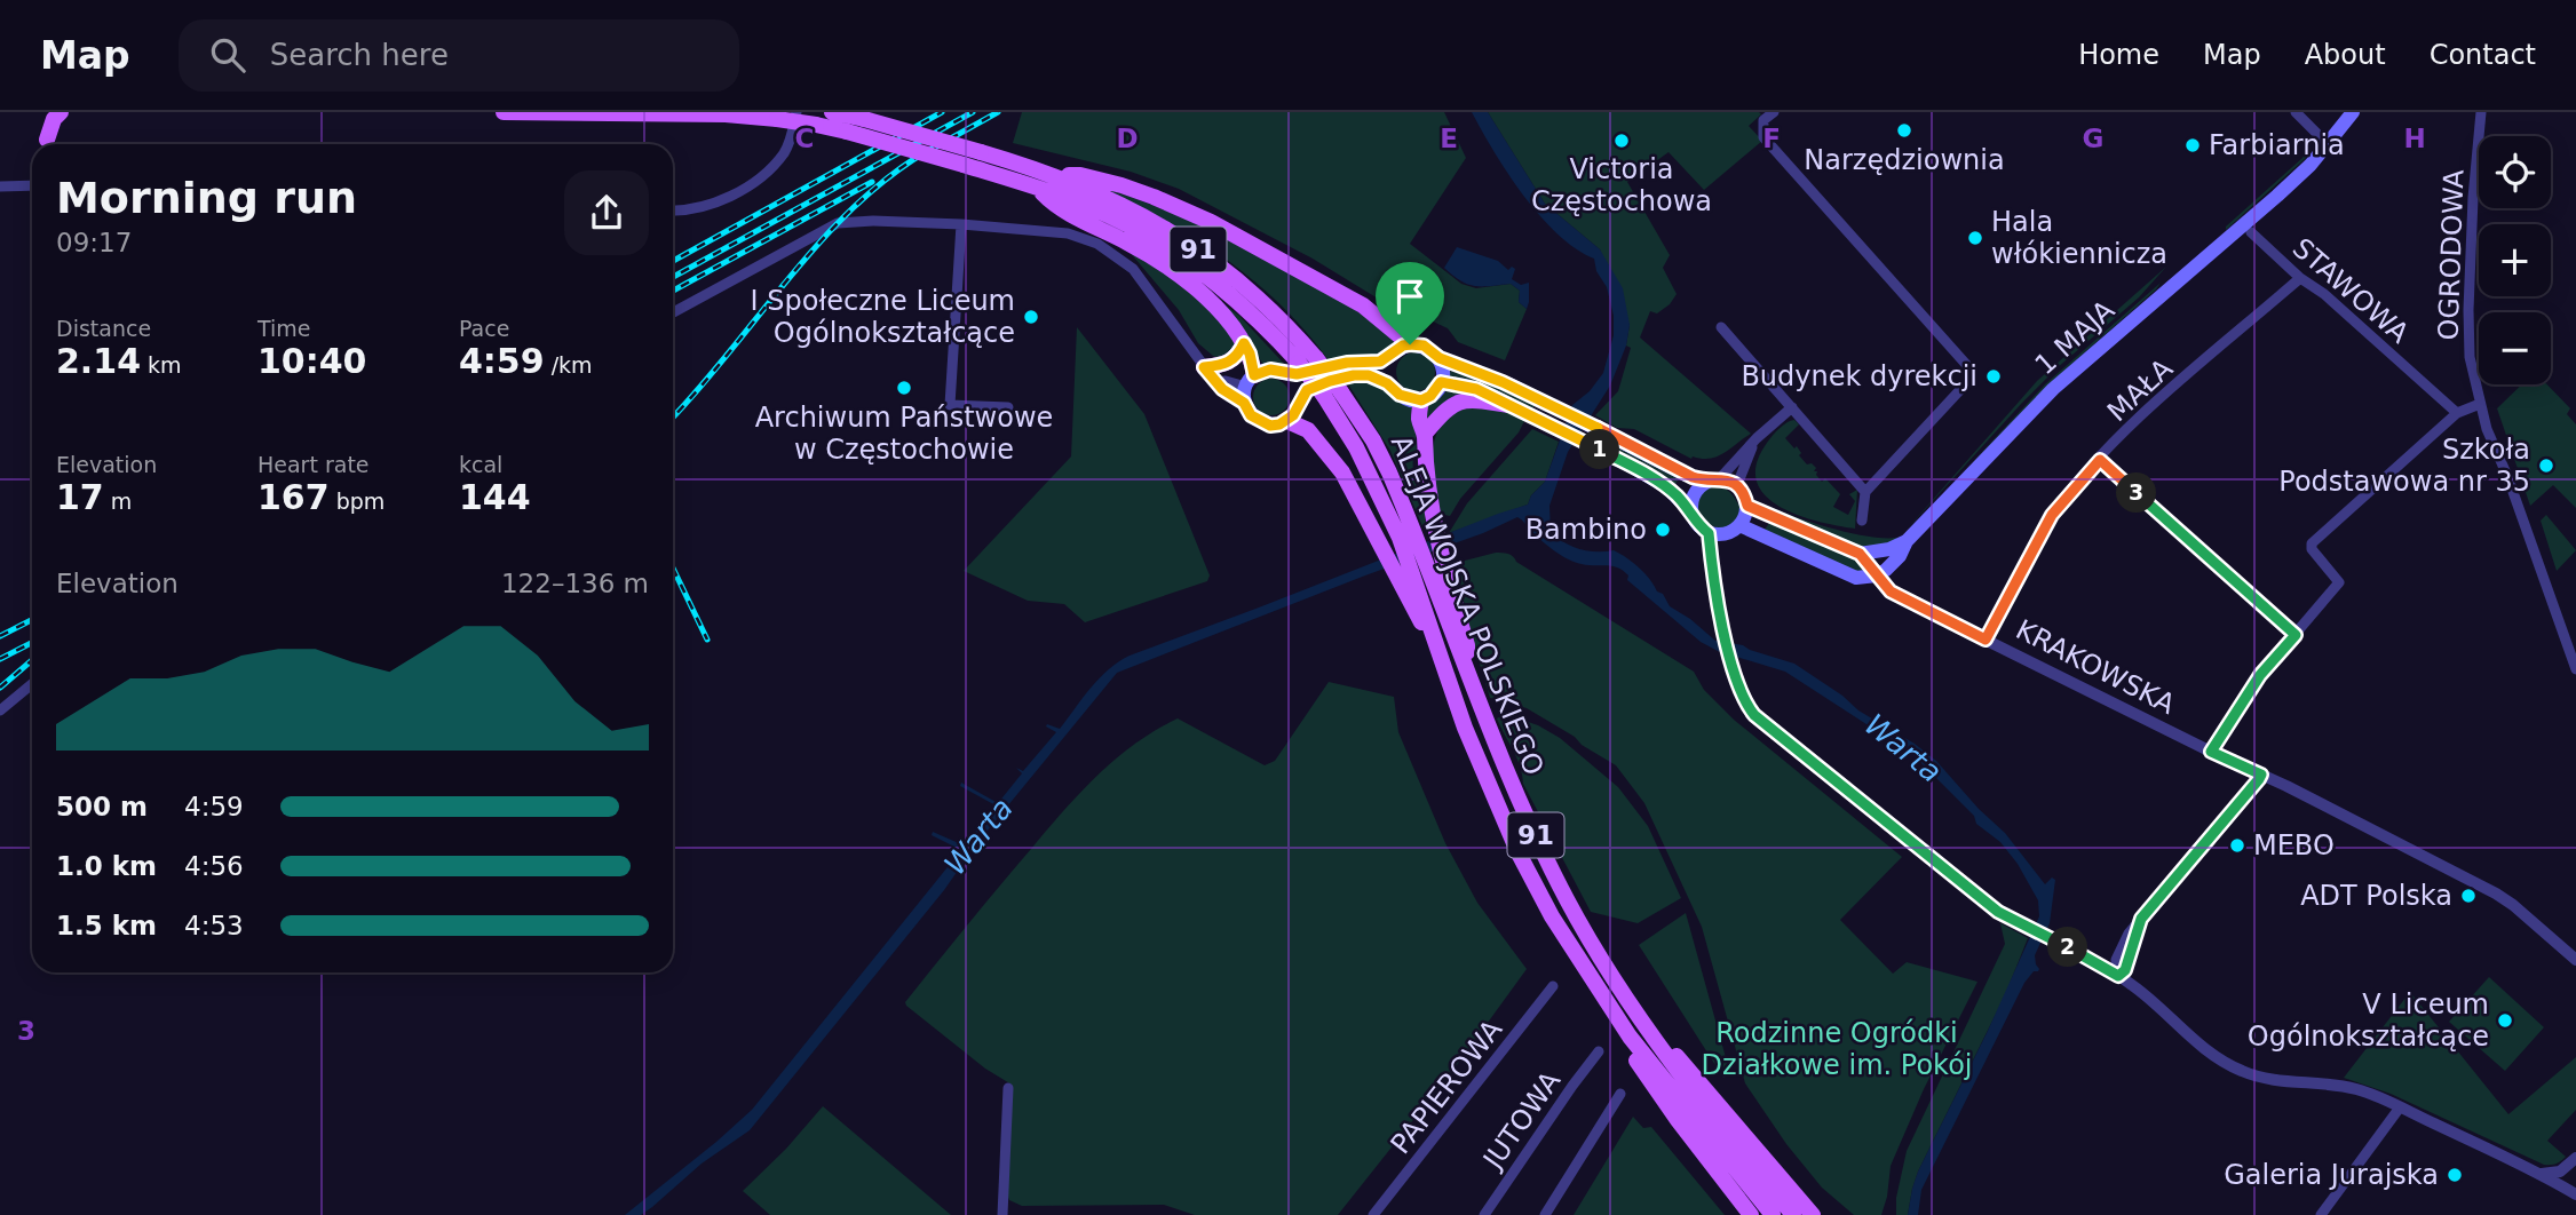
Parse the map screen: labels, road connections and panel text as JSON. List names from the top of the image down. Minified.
{"streets":{"main road":["91","1 MAJA","ALEJA WOJSKA POLSKIEGO","KRAKOWSKA"],"street":["OGRODOWA","STAWOWA","MAŁA","PAPIEROWA","JUTOWA"]},"crossings":[["STAWOWA","MAŁA"],["1 MAJA","KRAKOWSKA"],["MAŁA","KRAKOWSKA"]],"water":["Warta"],"parks":["Rodzinne Ogródki Działkowe im. Pokój"],"places":["Narzędziownia","Victoria Częstochowa","Farbiarnia","Hala włókiennicza","I Społeczne Liceum Ogólnokształcące","Budynek dyrekcji","Archiwum Państwowe w Częstochowie","Szkoła Podstawowa nr 35","Bambino","MEBO","ADT Polska","V Liceum Ogólnokształcące","Galeria Jurajska"],"page":{"header":"Map","search":"Search here","nav":["Home","Map","About","Contact"],"map_buttons":["+","−"],"heading":["Morning run","09:17"],"stats":[["Distance","2.14 km"],["Time","10:40"],["Pace","4:59 /km"],["Elevation","17 m"],["Heart rate","167 bpm"],["kcal","144"]],"pins":["1","3","2"],"chart":["Elevation","122–136 m"],"list":[{"name":"500 m","note":"4:59"},{"name":"1.0 km","note":"4:56"},{"name":"1.5 km","note":"4:53"}]},"grid":{"columns":["C","D","E","F","G","H"],"rows":["3"]}}
